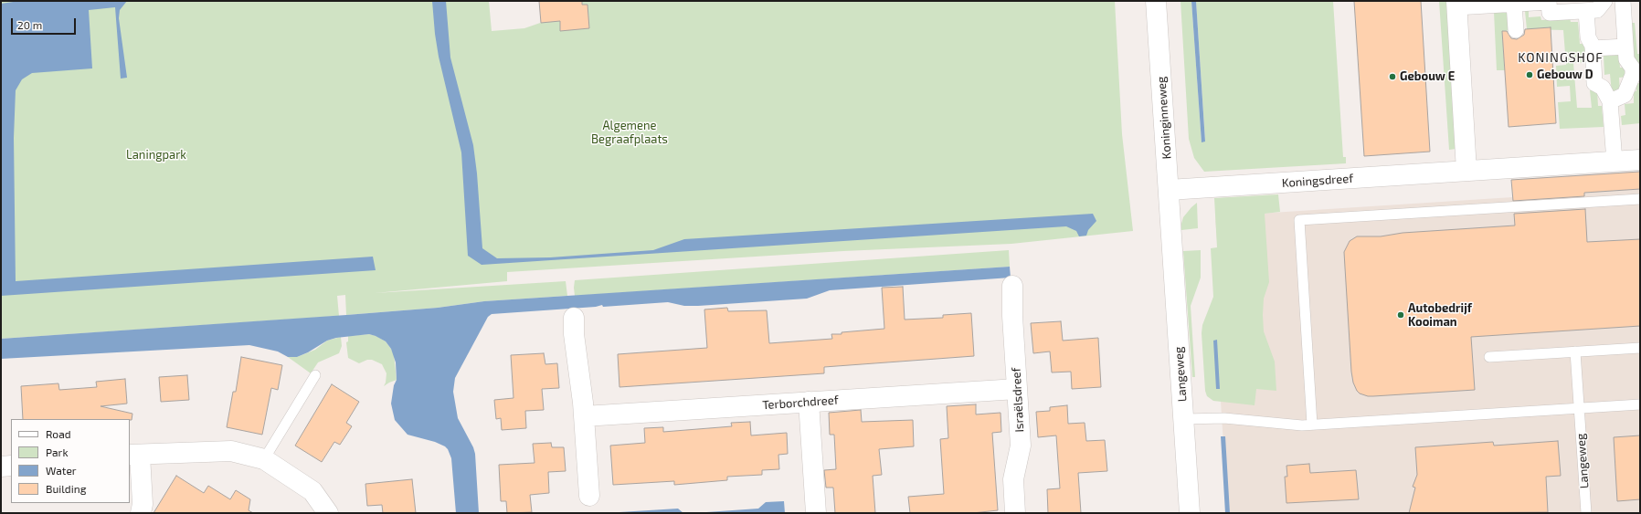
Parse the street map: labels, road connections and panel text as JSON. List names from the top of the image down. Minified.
{"streets":{"street":["Koninginneweg","Koningsdreef","Langeweg","Israëlsdreef","Terborchdreef"]},"crossings":[["Koninginneweg","Koningsdreef"],["Koninginneweg","Langeweg"],["Israëlsdreef","Terborchdreef"]],"districts":["KONINGSHOF"],"parks":["Algemene Begraafplaats","Laningpark"],"places":["Gebouw D","Gebouw E","Autobedrijf Kooiman"],"legend":["Road","Park","Water","Building"],"scale_bar":"20 m"}
